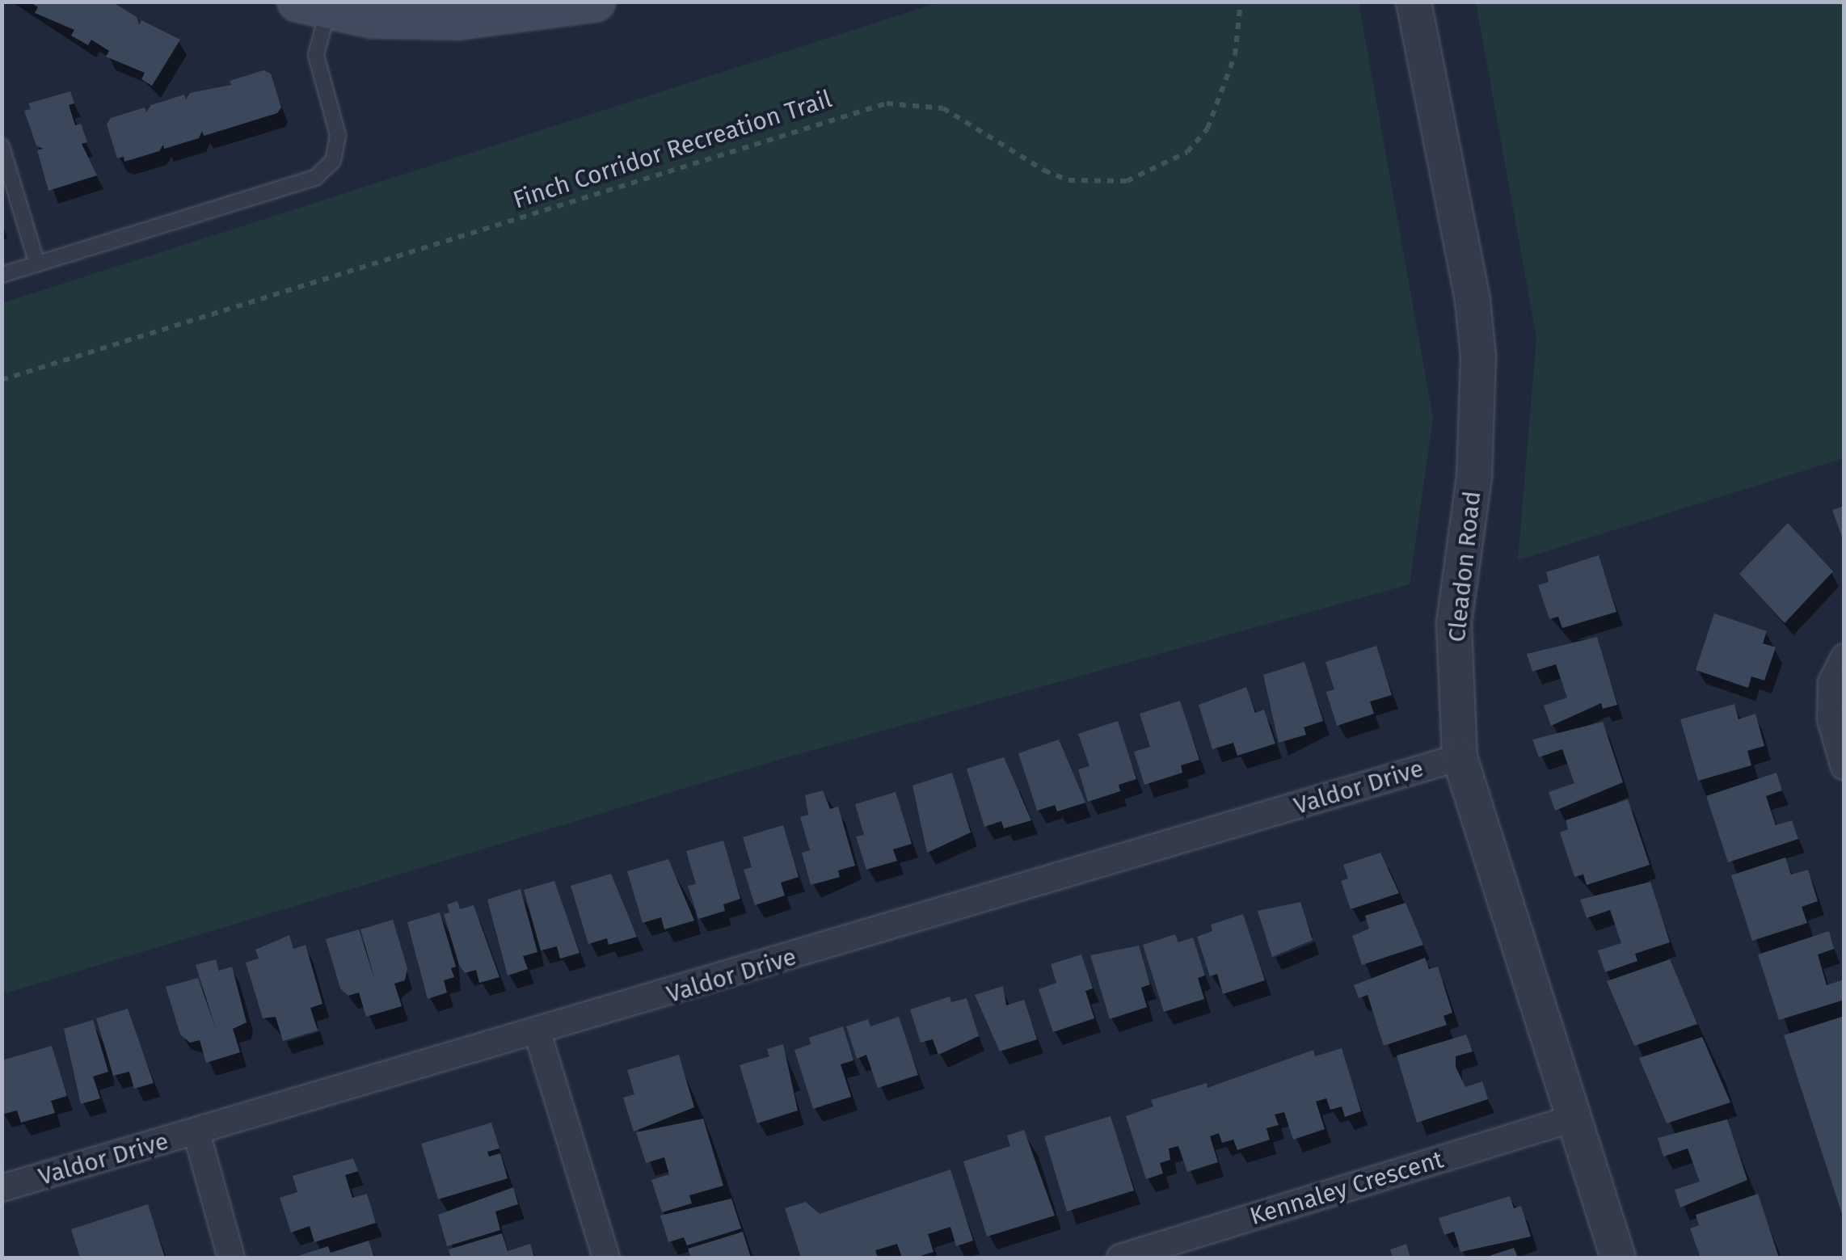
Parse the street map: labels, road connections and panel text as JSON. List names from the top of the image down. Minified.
{"streets":{"street":["Cleadon Road","Valdor Drive","Kennaley Crescent"],"path":["Finch Corridor Recreation Trail"]},"crossings":[["Cleadon Road","Valdor Drive"],["Cleadon Road","Kennaley Crescent"]]}
